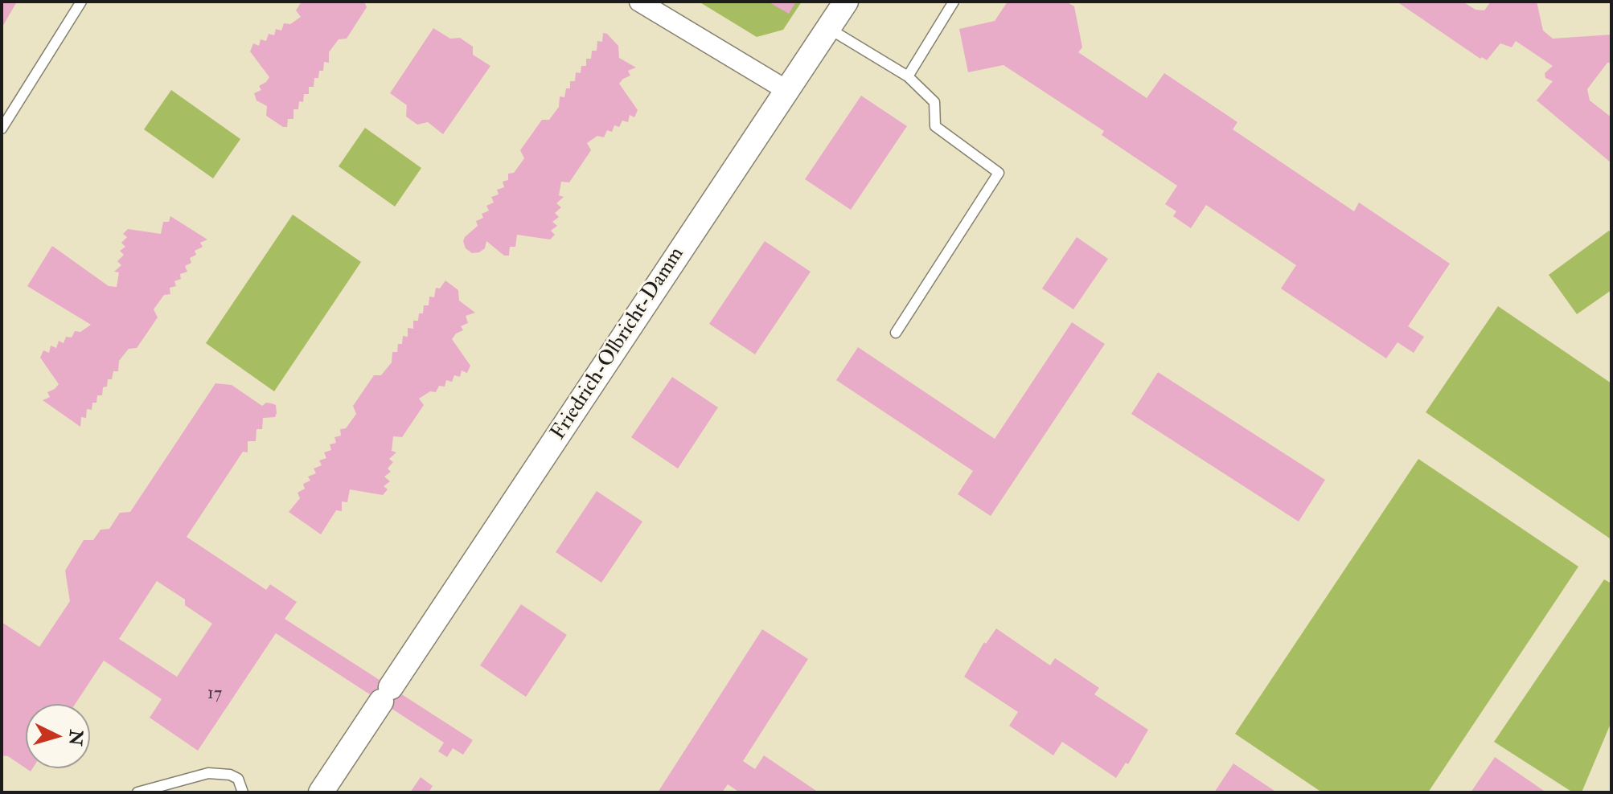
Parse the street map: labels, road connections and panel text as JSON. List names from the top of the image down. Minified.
{"streets":{"street":["Friedrich-Olbricht-Damm"]},"house_numbers":["17"],"north":"right"}
